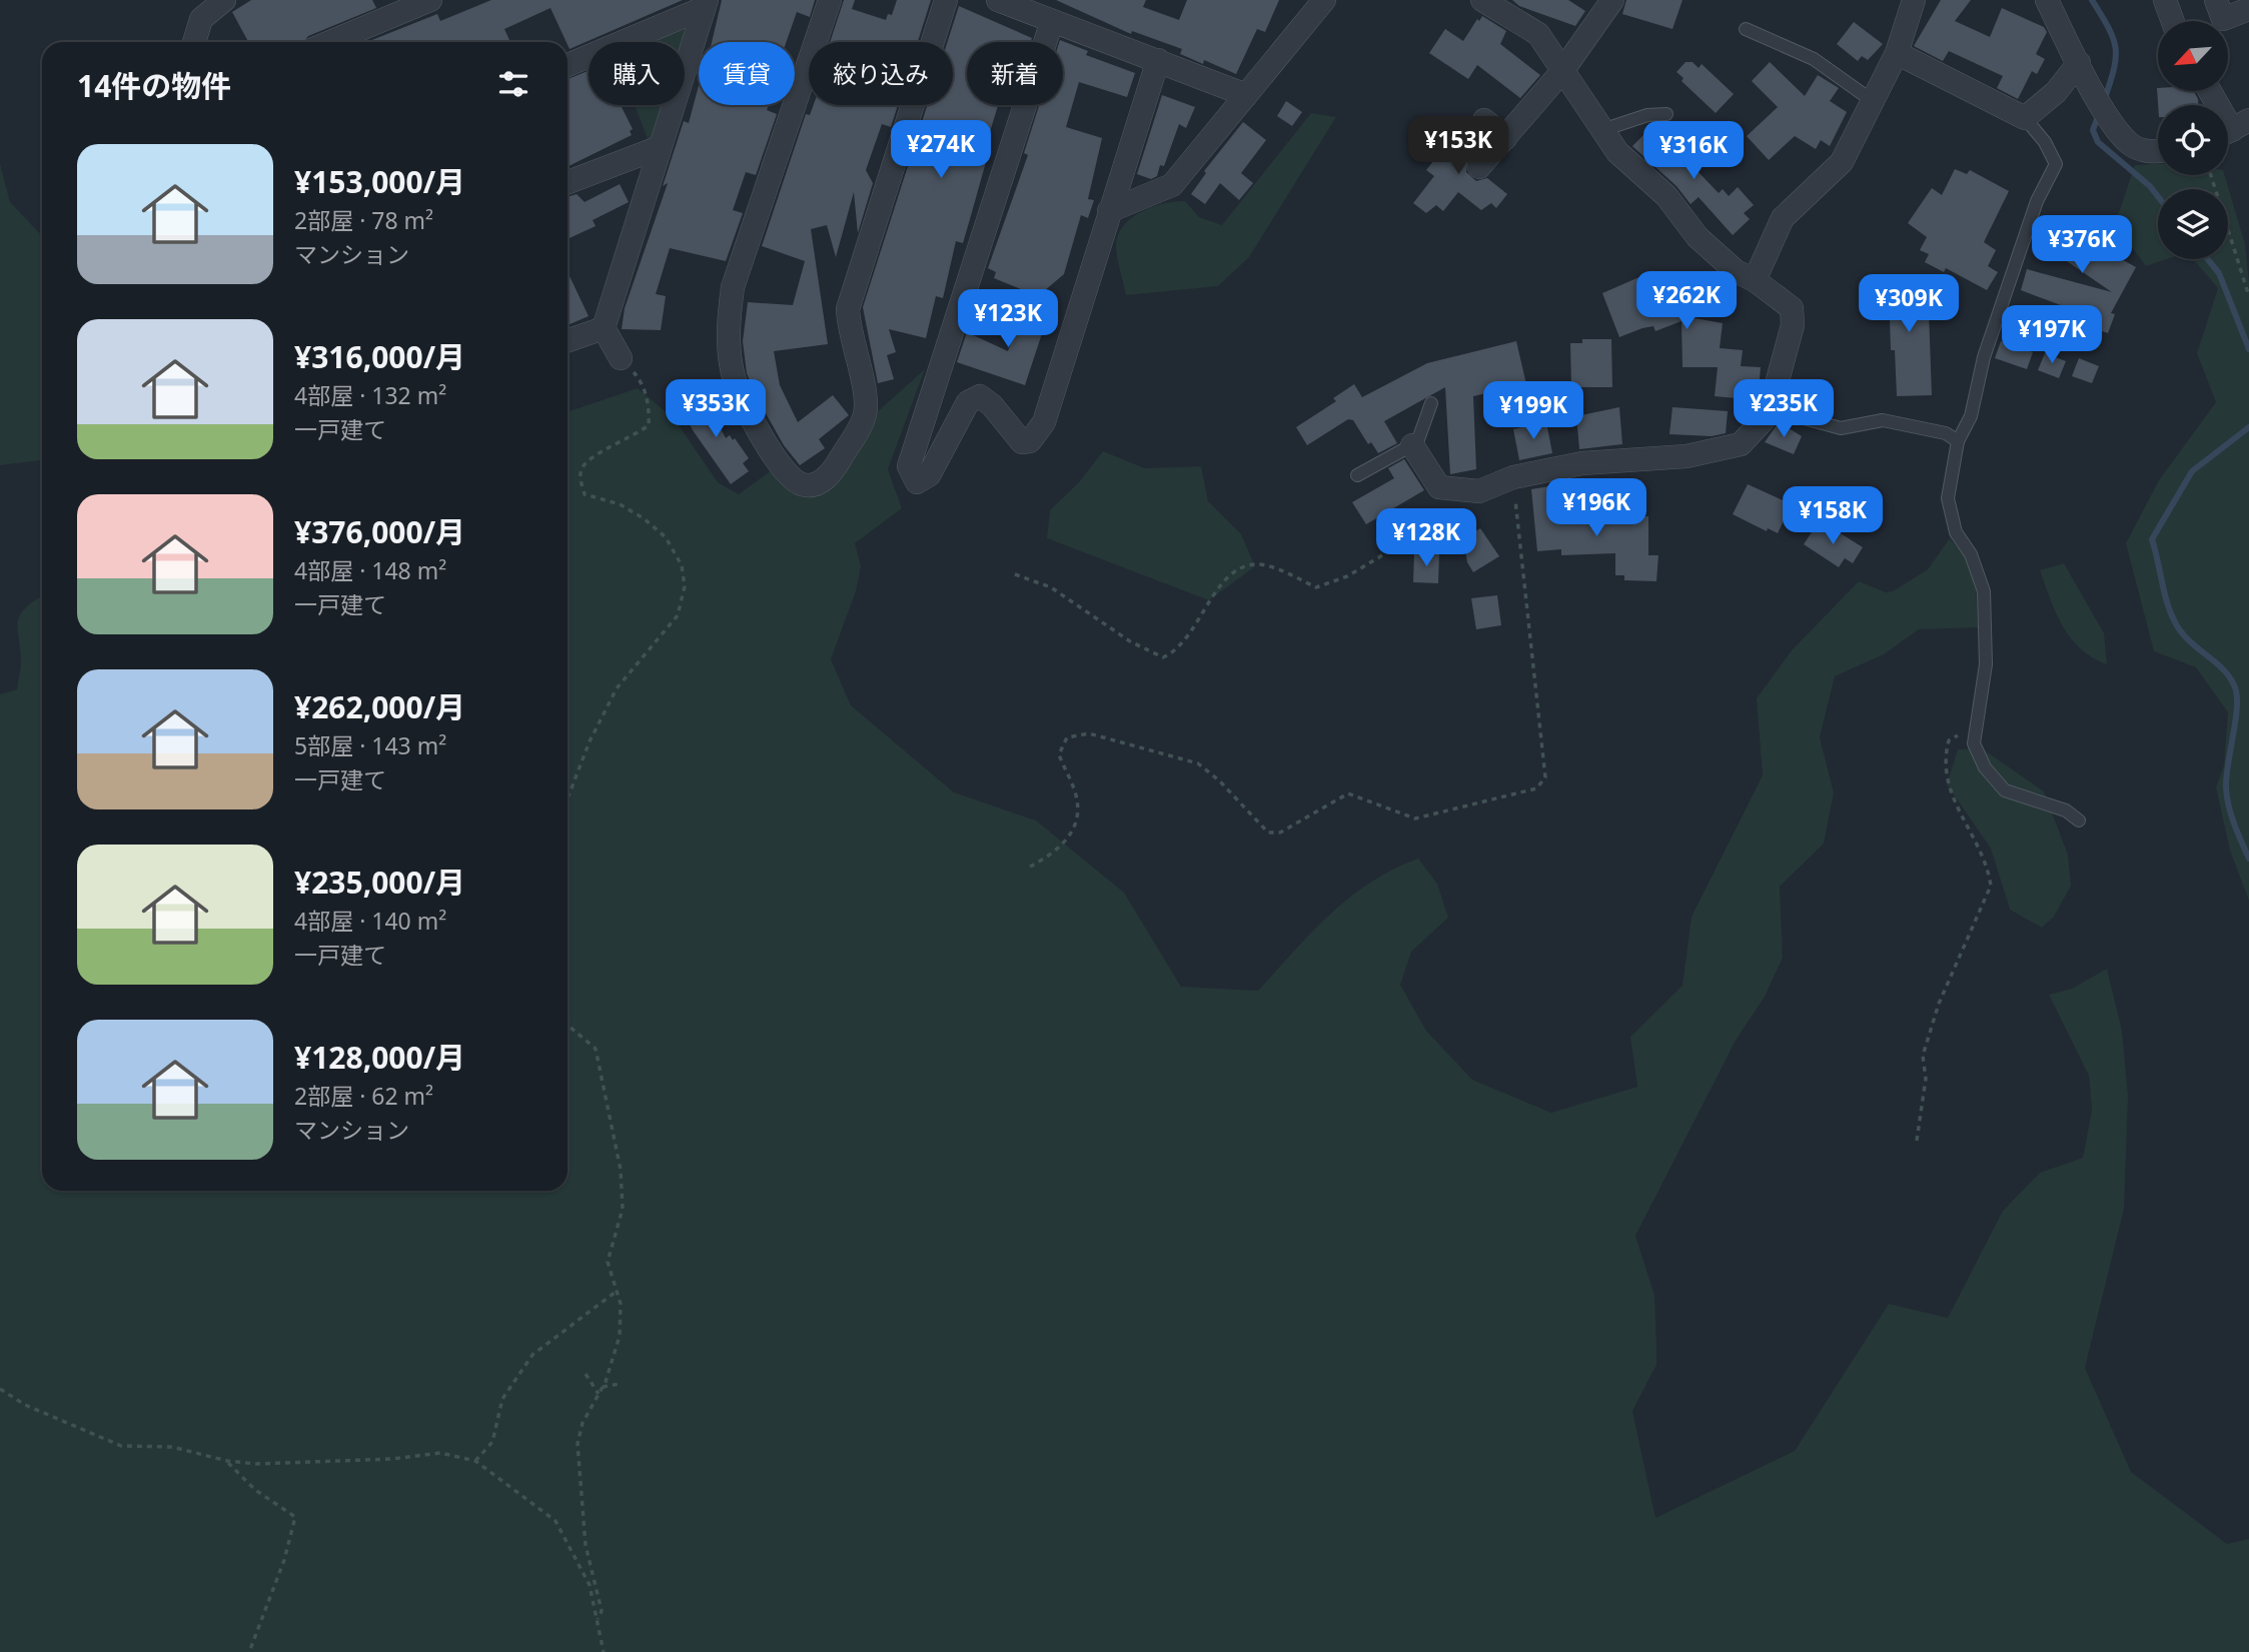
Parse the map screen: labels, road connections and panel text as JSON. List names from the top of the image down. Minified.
{"north":"bottom left","page":{"chip":["購入","賃貸","絞り込み","新着"],"heading":"14件の物件","price":["¥153K","¥274K","¥316K","¥376K","¥262K","¥309K","¥123K","¥197K","¥353K","¥235K","¥199K","¥196K","¥158K","¥128K"],"list":[{"name":"¥153,000/月","note":"2部屋 · 78 m² · マンション"},{"name":"¥316,000/月","note":"4部屋 · 132 m² · 一戸建て"},{"name":"¥376,000/月","note":"4部屋 · 148 m² · 一戸建て"},{"name":"¥262,000/月","note":"5部屋 · 143 m² · 一戸建て"},{"name":"¥235,000/月","note":"4部屋 · 140 m² · 一戸建て"},{"name":"¥128,000/月","note":"2部屋 · 62 m² · マンション"}]}}
